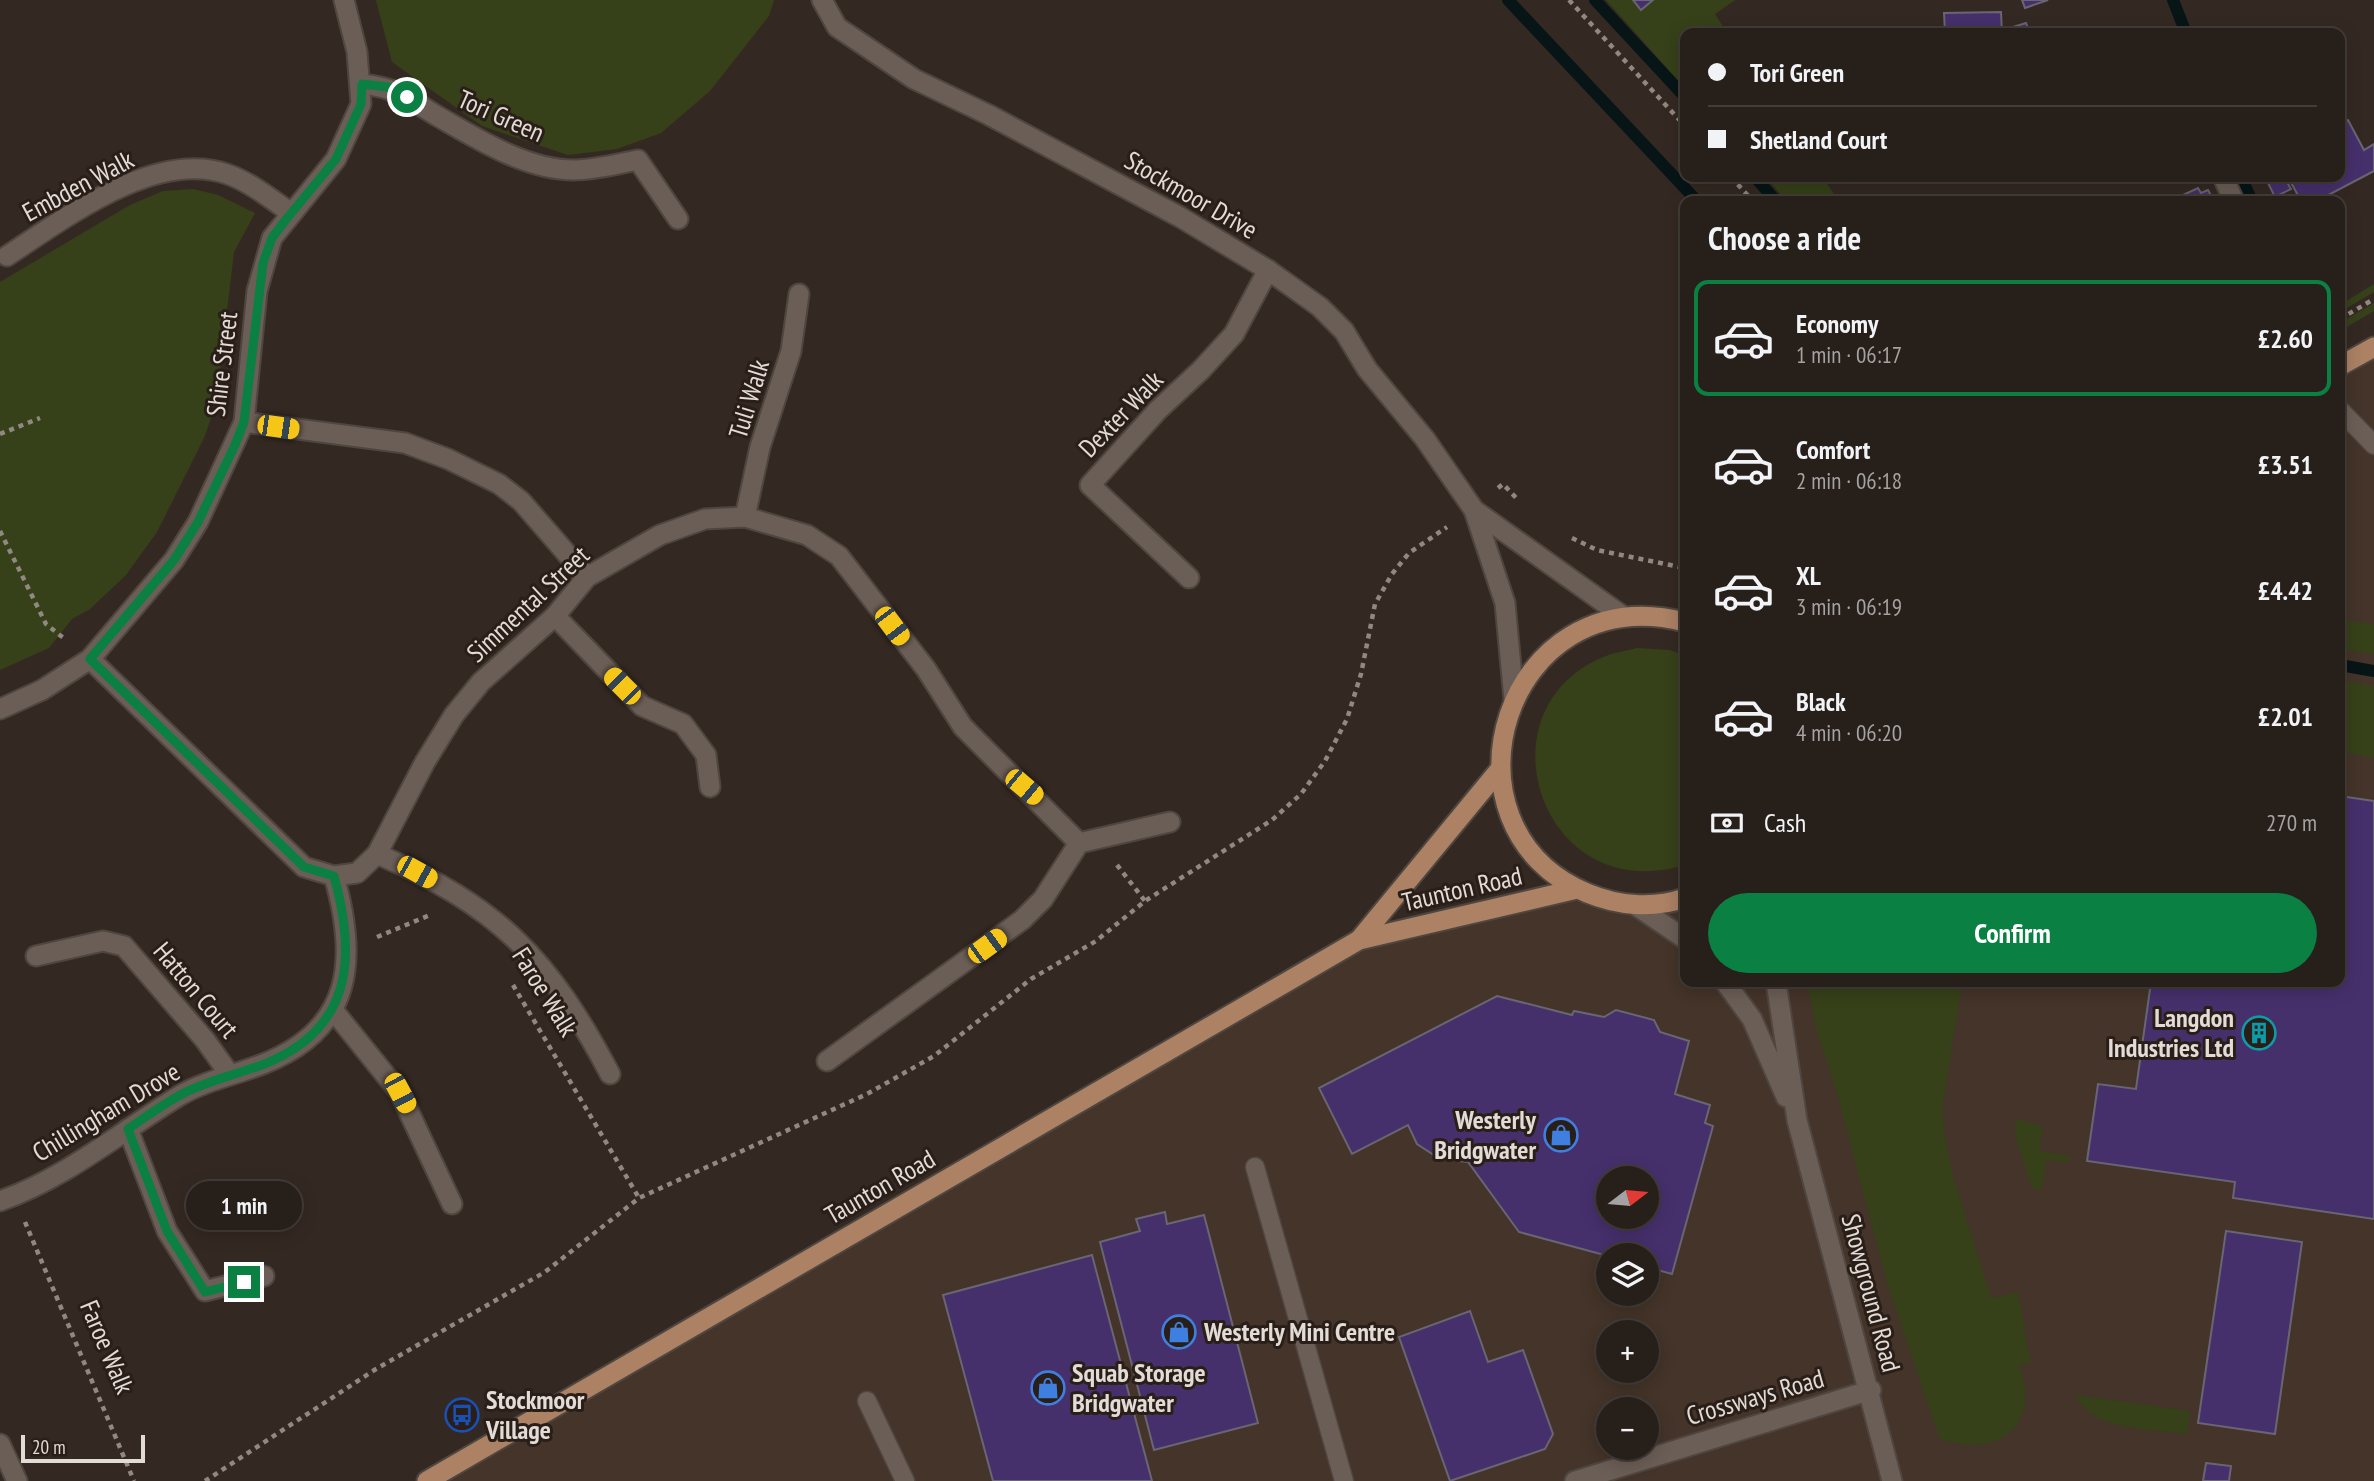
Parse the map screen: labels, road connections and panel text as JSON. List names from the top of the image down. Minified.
{"streets":{"main road":["Taunton Road"],"street":["Tori Green","Embden Walk","Stockmoor Drive","Shire Street","Tuli Walk","Dexter Walk","Simmental Street","Hatton Court","Faroe Walk","Chillingham Drove","Showground Road","Crossways Road"]},"crossings":[["Tori Green","Shire Street"],["Embden Walk","Shire Street"],["Stockmoor Drive","Dexter Walk"],["Tuli Walk","Simmental Street"],["Simmental Street","Faroe Walk"],["Simmental Street","Chillingham Drove"],["Hatton Court","Chillingham Drove"],["Faroe Walk","Chillingham Drove"],["Showground Road","Crossways Road"]],"places":{"building":["Langdon Industries Ltd"],"shop":["Westerly Bridgwater","Westerly Mini Centre","Squab Storage Bridgwater"],"bus stop":["Stockmoor Village"]},"scale_bar":"20 m","north":"right","page":{"banner":["Tori Green","Shetland Court"],"heading":"Choose a ride","list":[{"name":"Economy","note":"1 min · 06:17","value":"£2.60"},{"name":"Comfort","note":"2 min · 06:18","value":"£3.51"},{"name":"XL","note":"3 min · 06:19","value":"£4.42"},{"name":"Black","note":"4 min · 06:20","value":"£2.01"}],"pay":["Cash","270 m"],"buttons":"Confirm","map_buttons":["+","−"],"bubble":"1 min","scale":"20 m"}}
